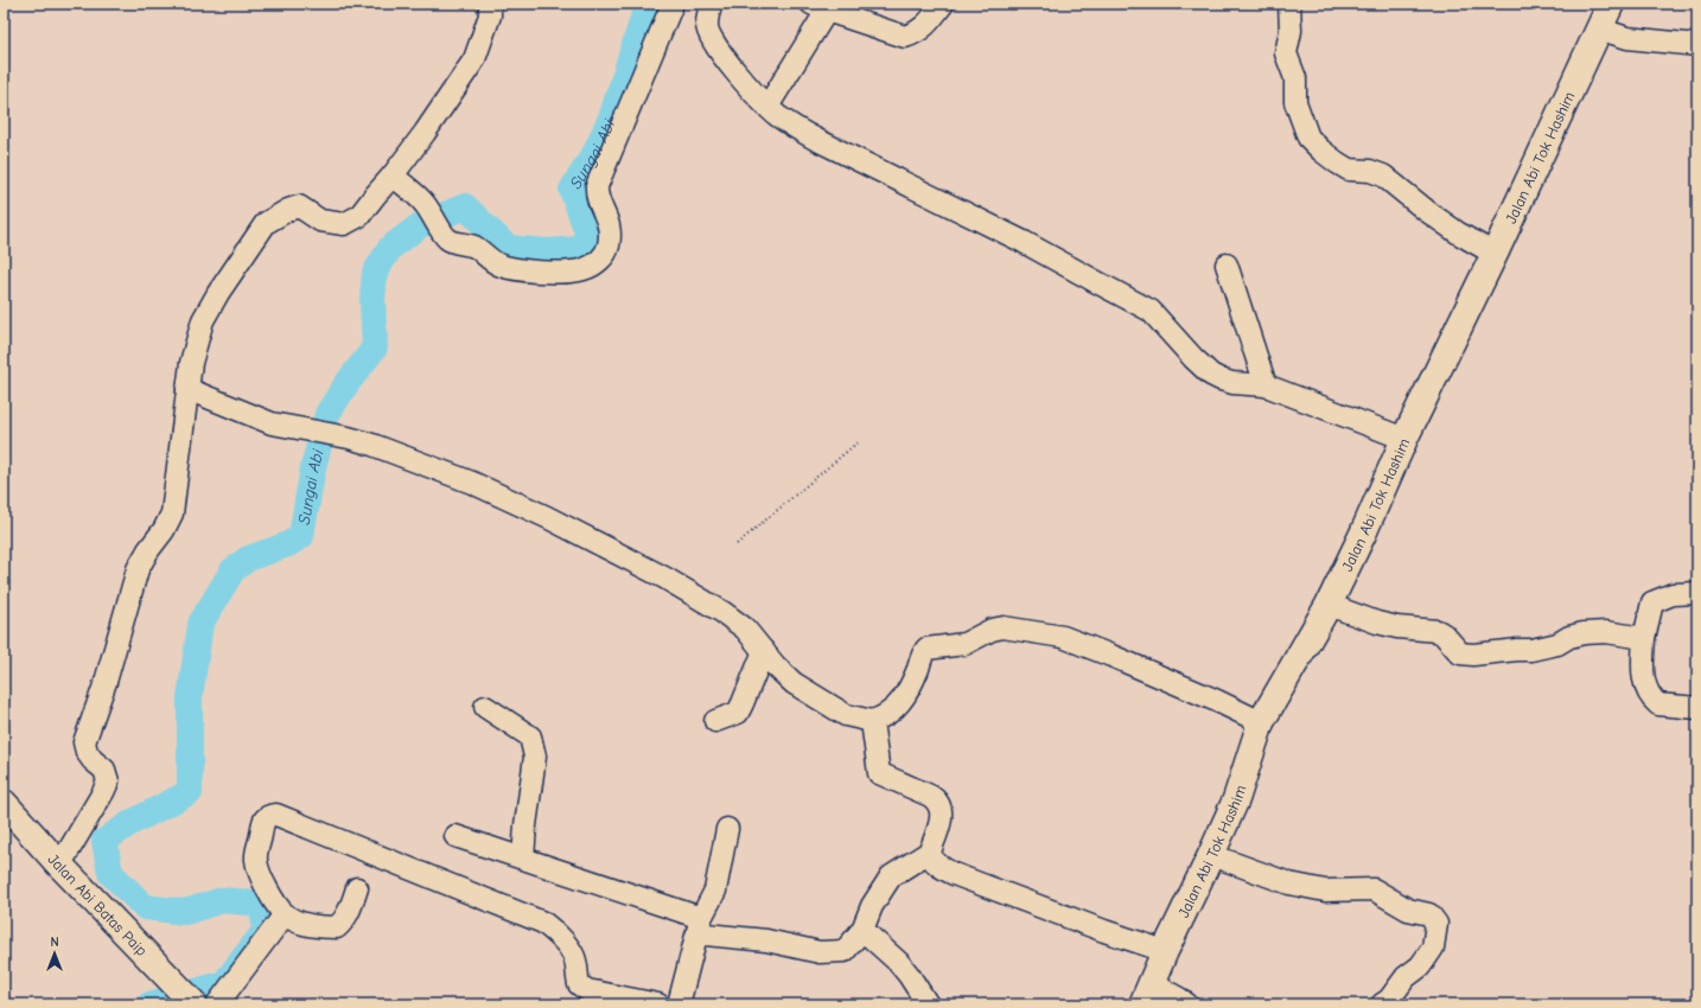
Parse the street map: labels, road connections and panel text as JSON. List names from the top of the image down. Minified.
{"streets":{"main road":["Jalan Abi Tok Hashim","Jalan Abi Batas Paip"]},"water":["Sungai Abi"],"north":"top"}
